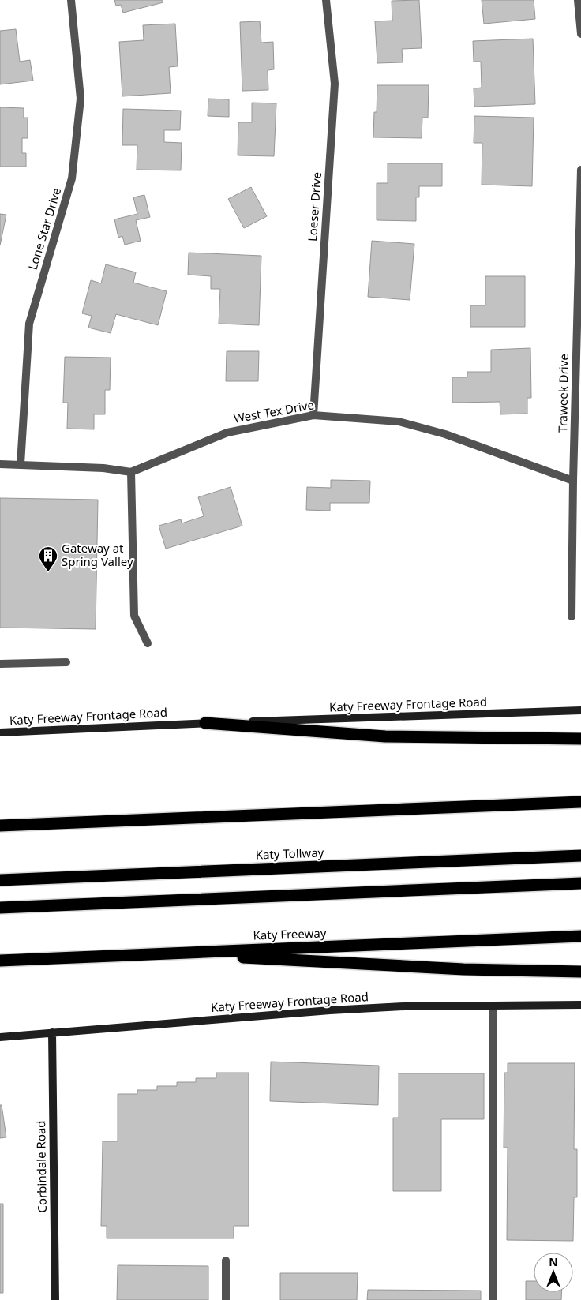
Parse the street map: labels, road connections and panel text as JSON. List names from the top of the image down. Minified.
{"streets":{"highway":["Katy Tollway","Katy Freeway"],"main road":["Katy Freeway Frontage Road","Corbindale Road"],"street":["Loeser Drive","Lone Star Drive","Traweek Drive","West Tex Drive"]},"crossings":[["Loeser Drive","West Tex Drive"],["Traweek Drive","West Tex Drive"],["Katy Freeway Frontage Road","Corbindale Road"]],"places":{"building":["Gateway at Spring Valley"]},"north":"top"}
